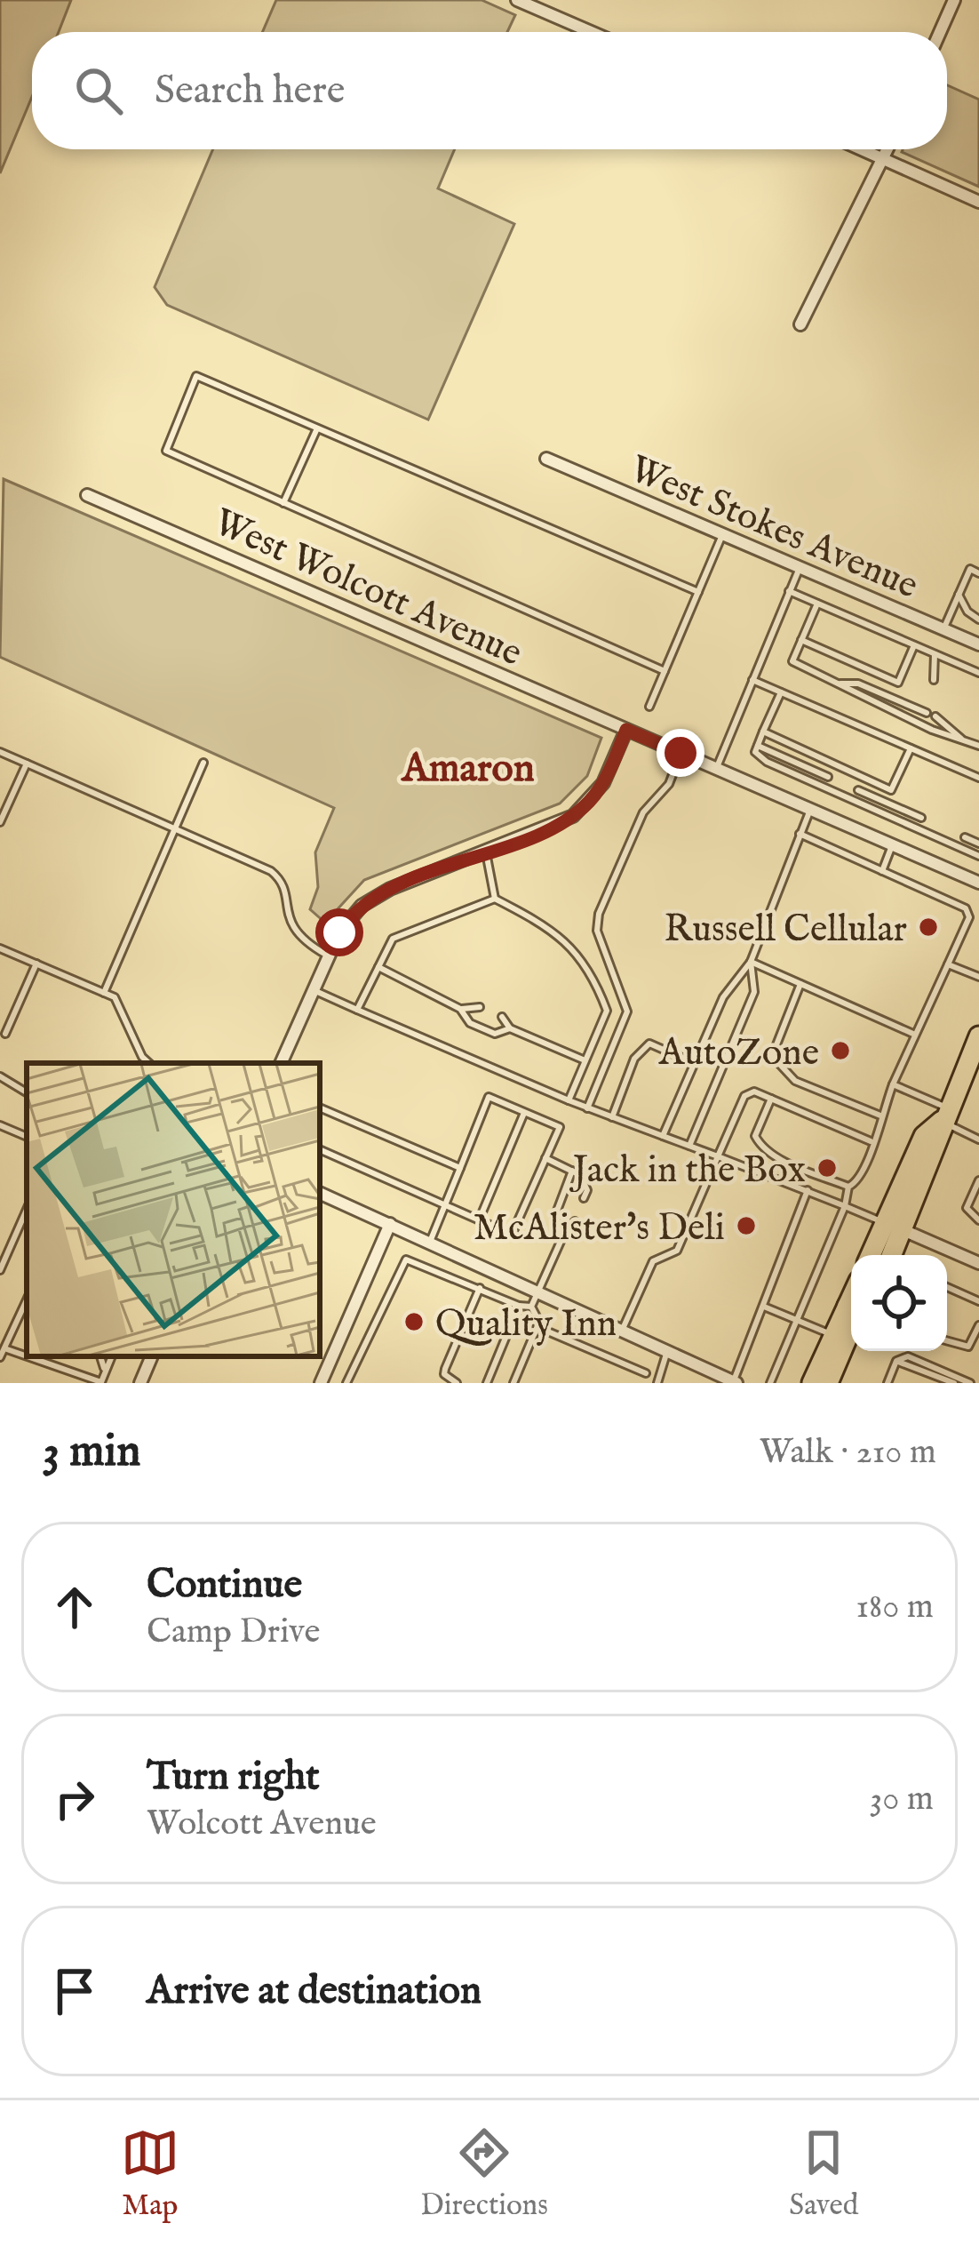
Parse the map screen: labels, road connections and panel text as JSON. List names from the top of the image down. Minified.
{"streets":{"street":["West Stokes Avenue","West Wolcott Avenue"]},"districts":["Amaron"],"places":["Russell Cellular","AutoZone","Jack in the Box","McAlister's Deli","Quality Inn"],"page":{"search":"Search here","heading":["3 min","Walk · 210 m"],"list":[["Continue","Camp Drive","180 m"],["Turn right","Wolcott Avenue","30 m"],"Arrive at destination"],"nav":["Map","Directions","Saved"]}}
